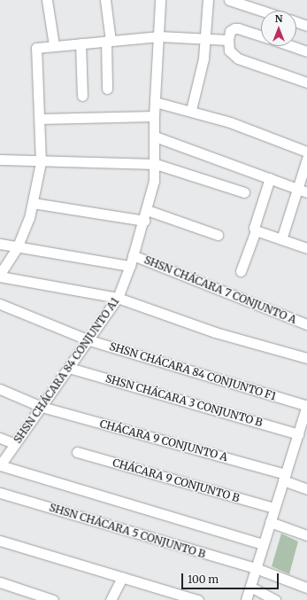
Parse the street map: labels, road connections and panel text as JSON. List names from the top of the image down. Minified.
{"streets":{"street":["SHSN CHÁCARA 7 CONJUNTO A","SHSN CHÁCARA 84 CONJUNTO A1","SHSN CHÁCARA 84 CONJUNTO F1","SHSN CHÁCARA 3 CONJUNTO B","CHÁCARA 9 CONJUNTO A","CHÁCARA 9 CONJUNTO B","SHSN CHÁCARA 5 CONJUNTO B"]},"crossings":[["SHSN CHÁCARA 7 CONJUNTO A","SHSN CHÁCARA 84 CONJUNTO A1"],["SHSN CHÁCARA 84 CONJUNTO A1","SHSN CHÁCARA 84 CONJUNTO F1"],["SHSN CHÁCARA 84 CONJUNTO A1","SHSN CHÁCARA 3 CONJUNTO B"],["SHSN CHÁCARA 84 CONJUNTO A1","CHÁCARA 9 CONJUNTO A"]],"scale_bar":"100 m","north":"top"}
